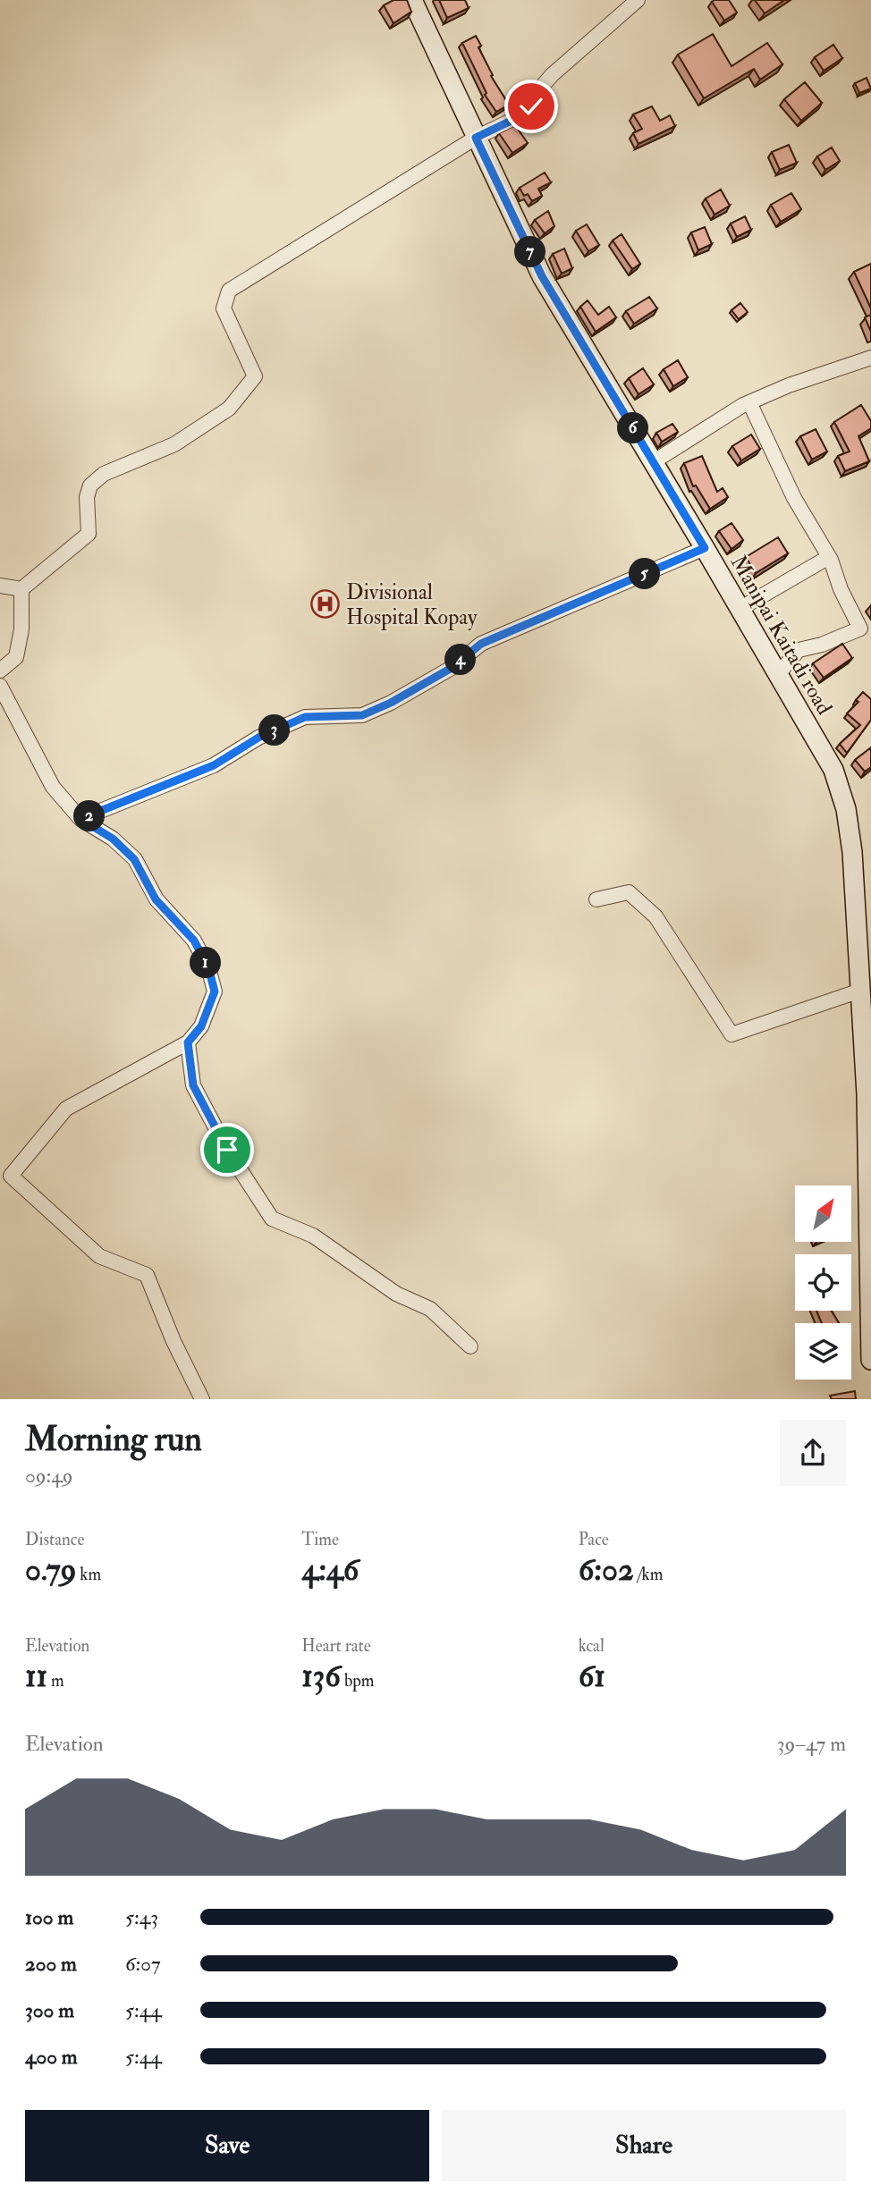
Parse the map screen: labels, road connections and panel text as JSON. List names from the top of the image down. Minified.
{"streets":{"main road":["Manipai Kaitadi road"]},"places":{"hospital":["Divisional Hospital Kopay"]},"north":"top right","page":{"pins":["7","6","5","4","3","2","1"],"heading":["Morning run","09:49"],"stats":[["Distance","0.79 km"],["Time","4:46"],["Pace","6:02 /km"],["Elevation","11 m"],["Heart rate","136 bpm"],["kcal","61"]],"chart":["Elevation","39–47 m"],"list":[{"name":"100 m","note":"5:43"},{"name":"200 m","note":"6:07"},{"name":"300 m","note":"5:44"},{"name":"400 m","note":"5:44"}],"buttons":["Save","Share"]}}
